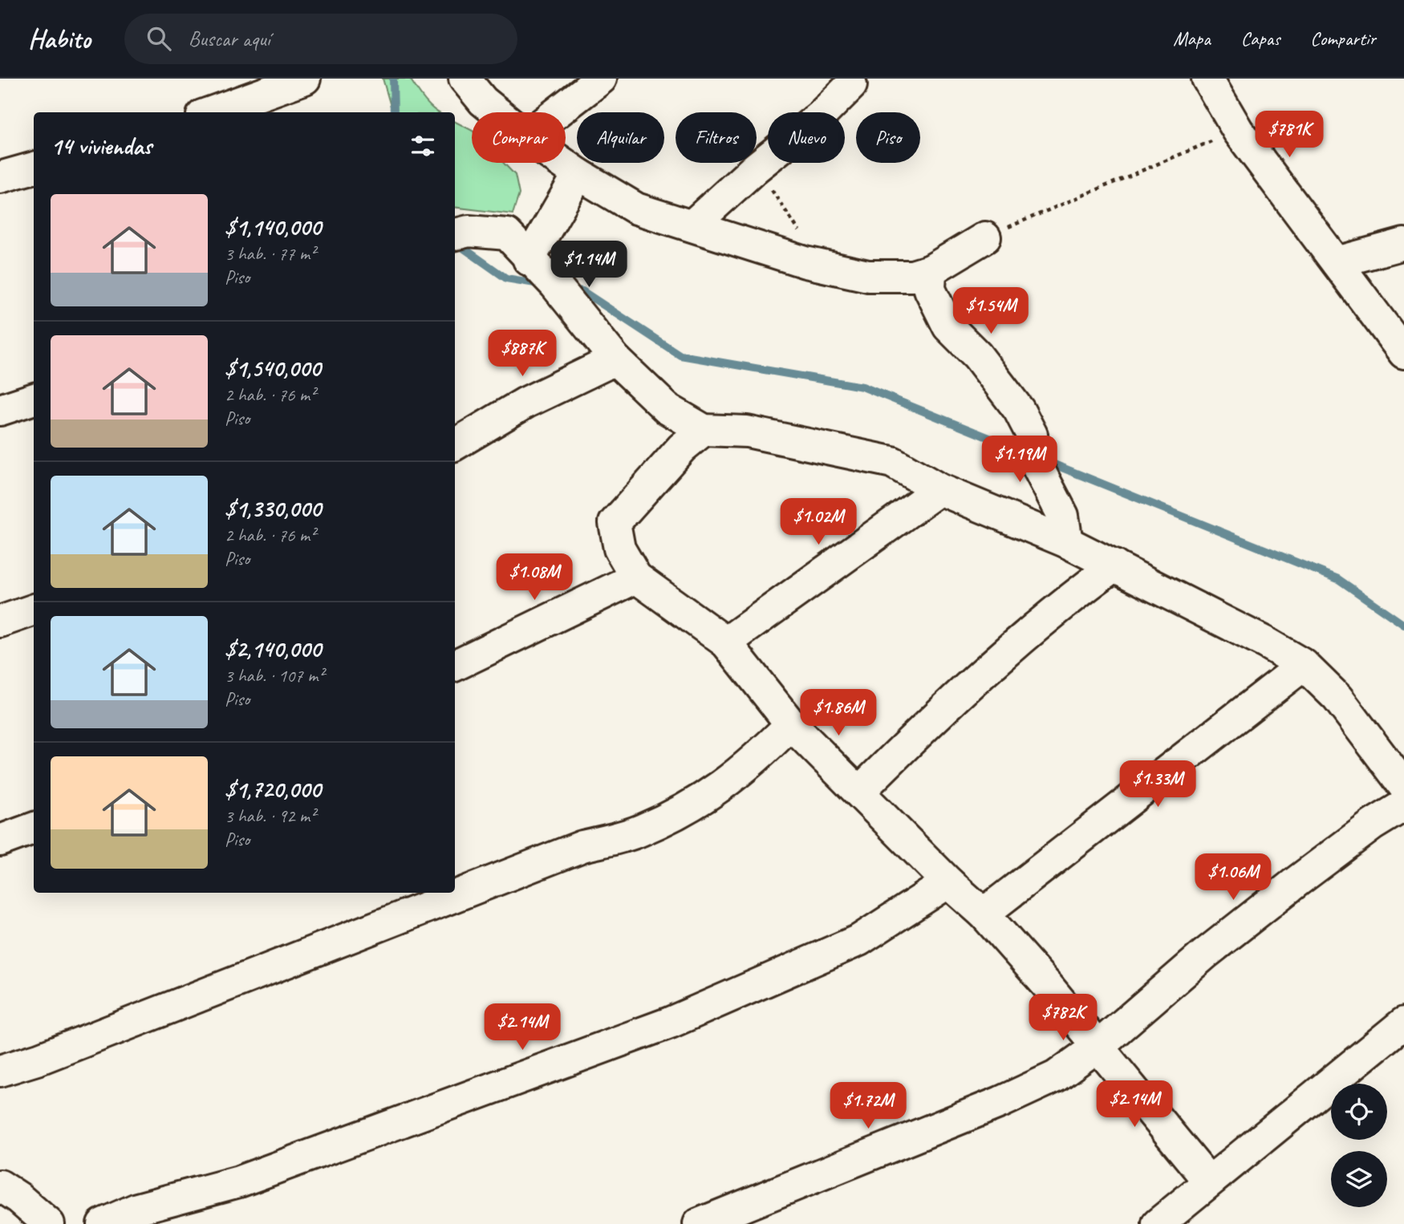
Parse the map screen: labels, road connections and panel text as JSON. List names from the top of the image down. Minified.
{"page":{"header":"Habito","search":"Buscar aquí","nav":["Mapa","Capas","Compartir"],"price":["$781K","$1.14M","$1.54M","$887K","$1.19M","$1.02M","$1.08M","$1.86M","$1.33M","$1.06M","$782K","$2.14M","$2.14M","$1.72M"],"chip":["Comprar","Alquilar","Filtros","Nuevo","Piso"],"heading":"14 viviendas","list":[{"name":"$1,140,000","note":"3 hab. · 77 m² · Piso"},{"name":"$1,540,000","note":"2 hab. · 76 m² · Piso"},{"name":"$1,330,000","note":"2 hab. · 76 m² · Piso"},{"name":"$2,140,000","note":"3 hab. · 107 m² · Piso"},{"name":"$1,720,000","note":"3 hab. · 92 m² · Piso"}]}}
